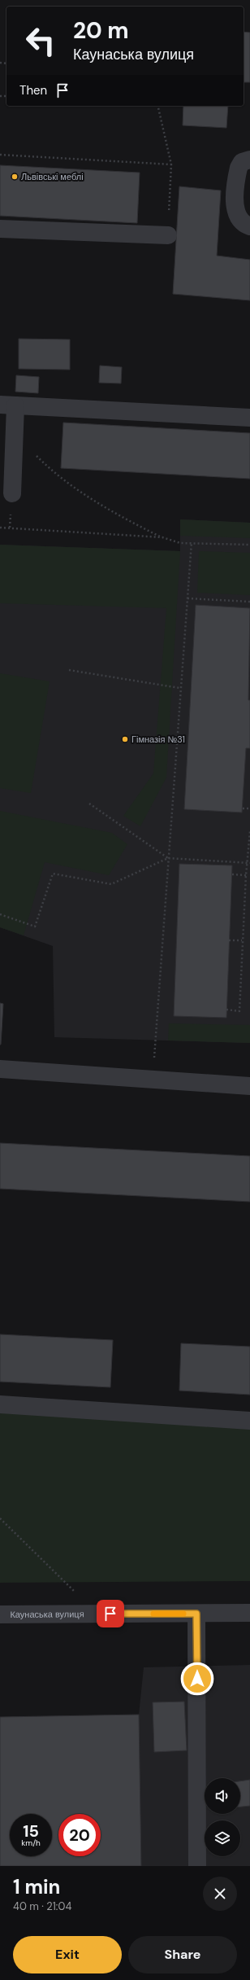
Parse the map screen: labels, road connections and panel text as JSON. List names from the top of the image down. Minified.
{"streets":{"street":["Каунаська вулиця"]},"places":["Львівські меблі","Гімназія №31"],"page":{"turn":["20 m","Каунаська вулиця"],"then":"Then","speed":"15 km/h","limit":"20","heading":["1 min","40 m · 21:04"],"buttons":["Exit","Share"]}}
